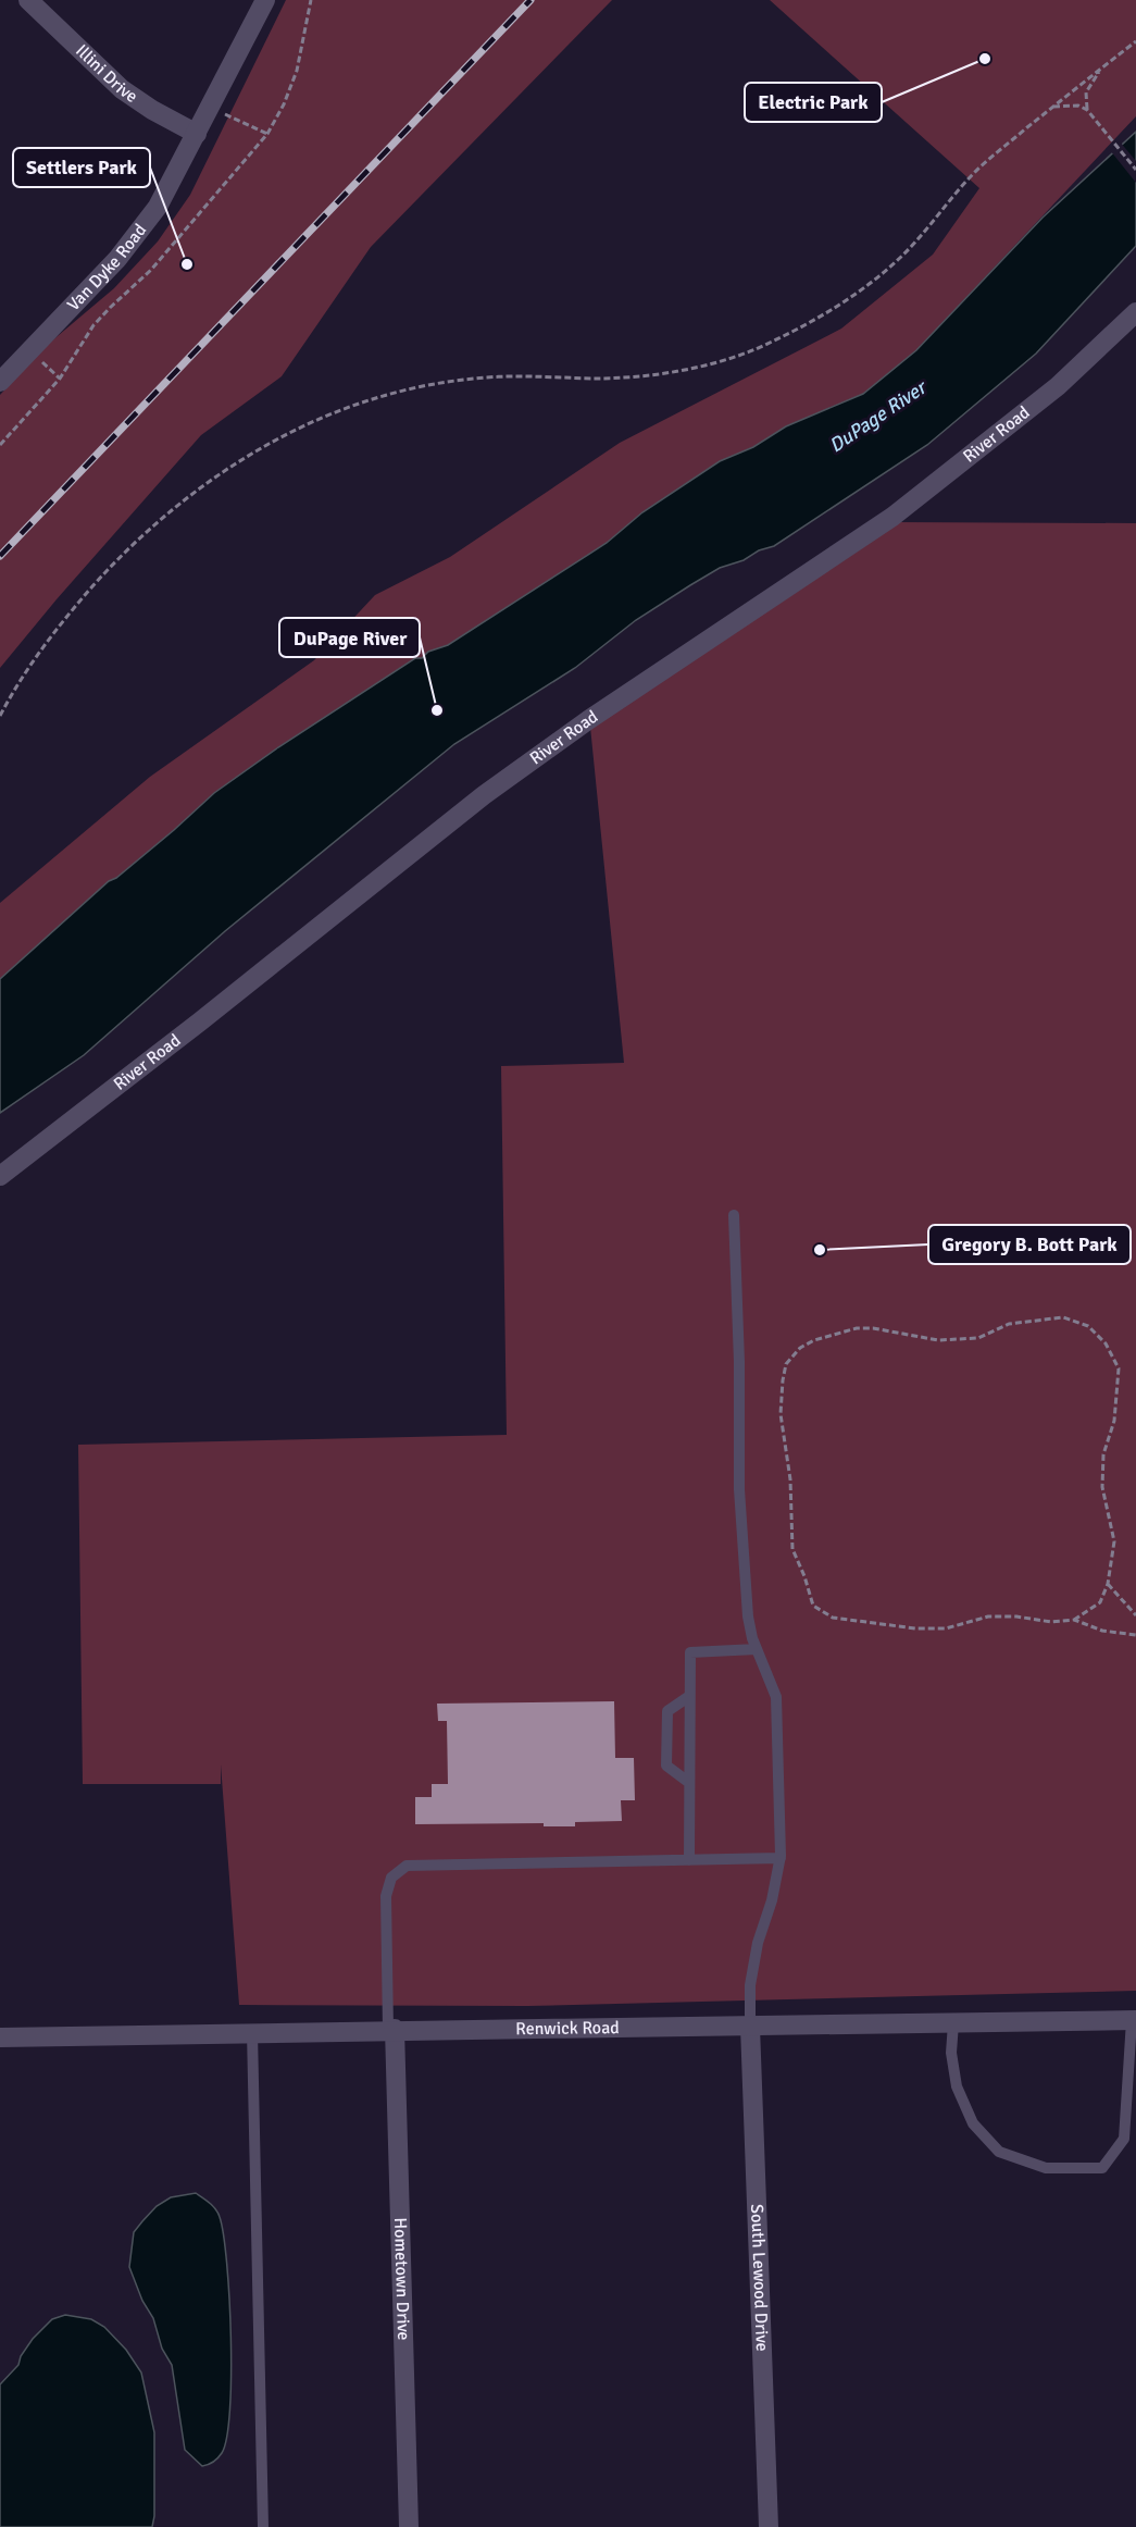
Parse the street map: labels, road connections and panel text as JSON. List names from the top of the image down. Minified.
{"streets":{"street":["Illini Drive","Van Dyke Road","River Road","Renwick Road","South Lewood Drive","Hometown Drive"]},"crossings":[["Illini Drive","Van Dyke Road"],["Renwick Road","South Lewood Drive"],["Renwick Road","Hometown Drive"]],"water":["DuPage River"],"places":["Electric Park","Settlers Park","DuPage River","Gregory B. Bott Park"]}
